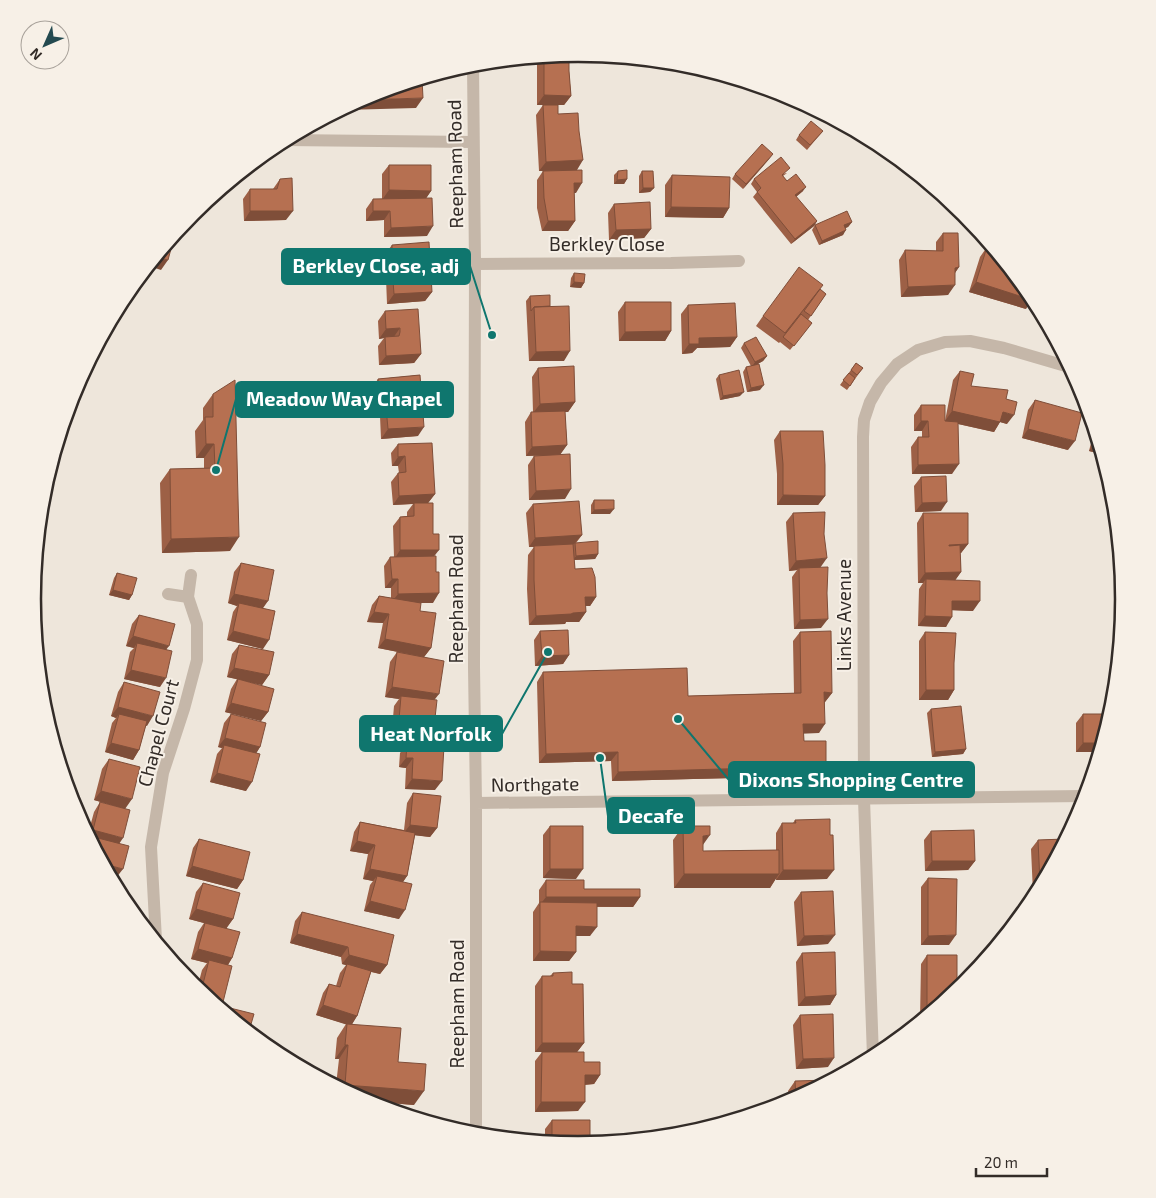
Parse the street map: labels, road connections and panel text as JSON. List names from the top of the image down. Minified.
{"streets":{"street":["Reepham Road","Berkley Close","Links Avenue","Chapel Court","Northgate"]},"crossings":[["Reepham Road","Berkley Close"],["Reepham Road","Northgate"],["Links Avenue","Northgate"]],"places":["Berkley Close, adj","Meadow Way Chapel","Heat Norfolk","Dixons Shopping Centre","Decafe"],"scale_bar":"20 m","north":"bottom left"}
